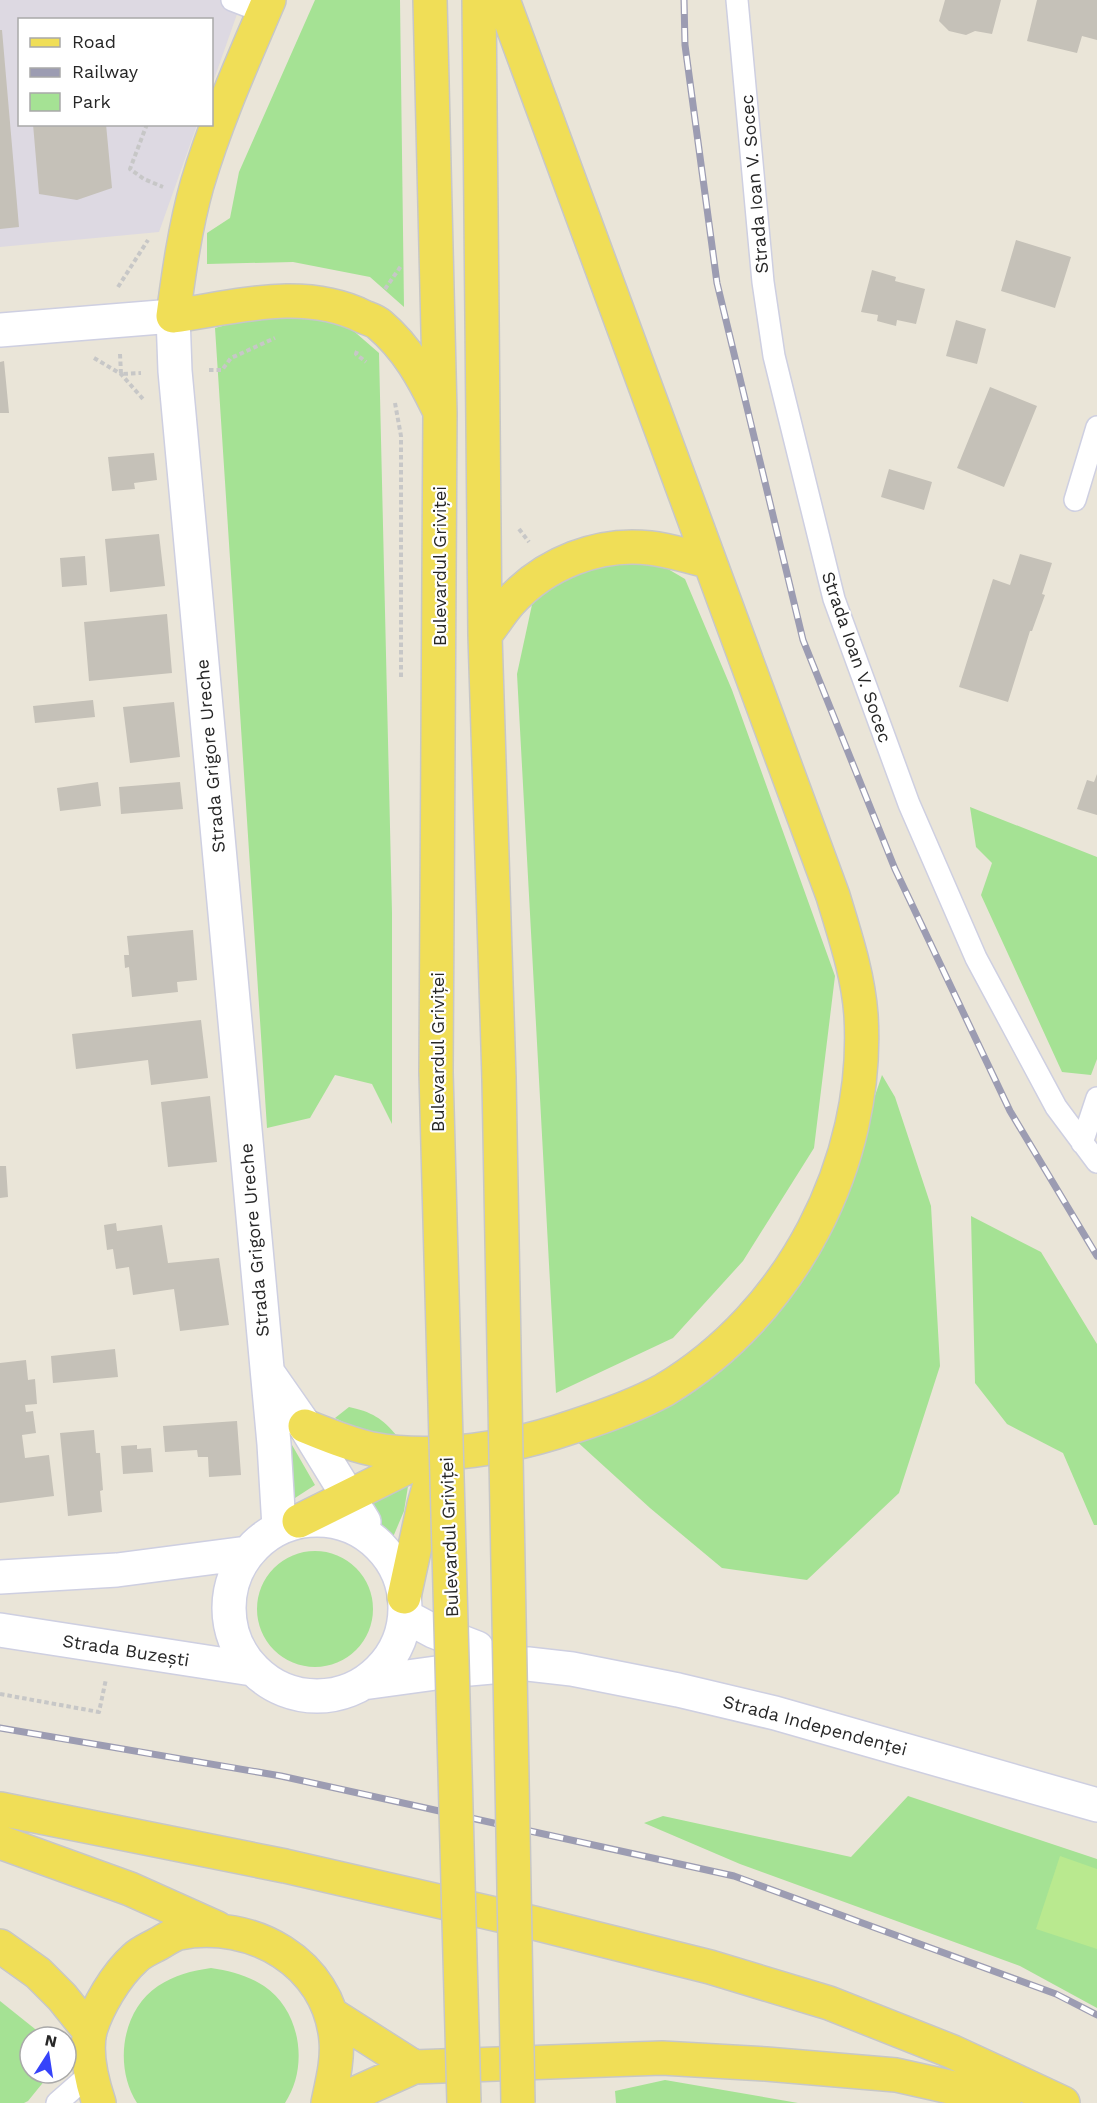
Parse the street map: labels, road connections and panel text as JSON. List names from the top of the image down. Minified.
{"streets":{"main road":["Bulevardul Griviței","Strada Grigore Ureche","Strada Buzești","Strada Independenței"],"lane":["Strada Ioan V. Socec"]},"crossings":[["Strada Grigore Ureche","Strada Buzești"],["Strada Grigore Ureche","Strada Independenței"],["Strada Buzești","Strada Independenței"]],"legend":["Road","Railway","Park"],"north":"top"}
